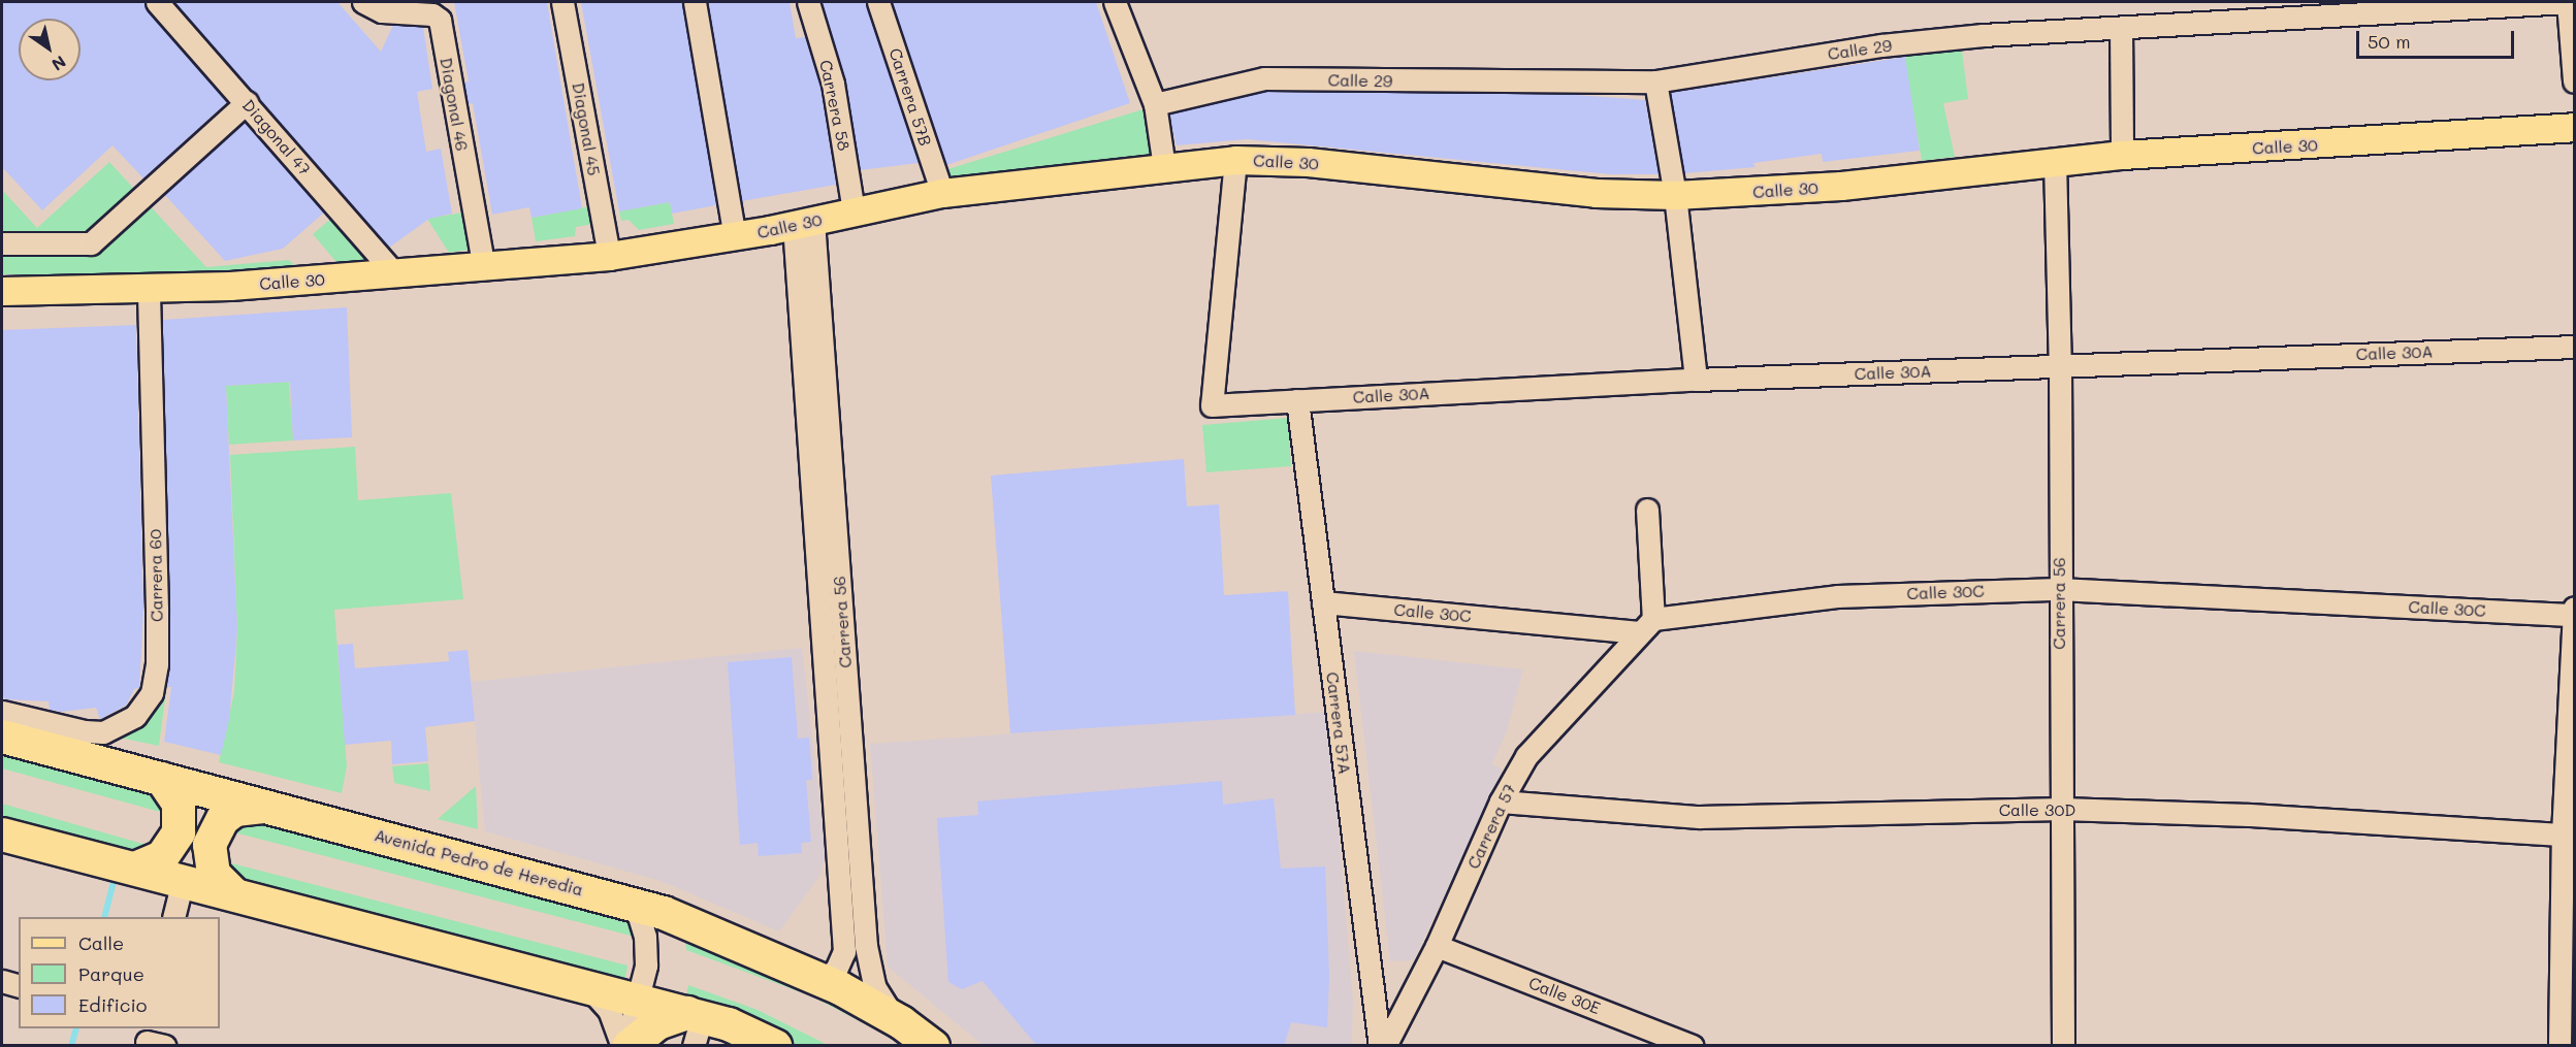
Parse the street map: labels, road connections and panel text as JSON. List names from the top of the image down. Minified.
{"streets":{"highway":["Avenida Pedro de Heredia"],"main road":["Calle 30"],"street":["Calle 29","Carrera 57B","Diagonal 46","Carrera 58","Diagonal 45","Diagonal 47","Calle 30A","Carrera 60","Calle 30C","Carrera 56","Carrera 57A","Calle 30D","Carrera 57","Calle 30E"]},"crossings":[["Carrera 57B","Calle 30"],["Diagonal 46","Calle 30"],["Carrera 58","Calle 30"],["Diagonal 45","Calle 30"],["Diagonal 47","Calle 30"],["Calle 30","Calle 30A"],["Calle 30","Carrera 60"],["Calle 30","Carrera 56"],["Calle 30A","Carrera 56"],["Calle 30A","Carrera 57A"],["Calle 30C","Carrera 56"],["Calle 30C","Carrera 57A"],["Calle 30C","Carrera 57"],["Carrera 56","Calle 30D"],["Carrera 56","Avenida Pedro de Heredia"],["Calle 30D","Carrera 57"],["Carrera 57","Calle 30E"]],"legend":["Calle","Parque","Edificio"],"scale_bar":"50 m","north":"bottom right"}
